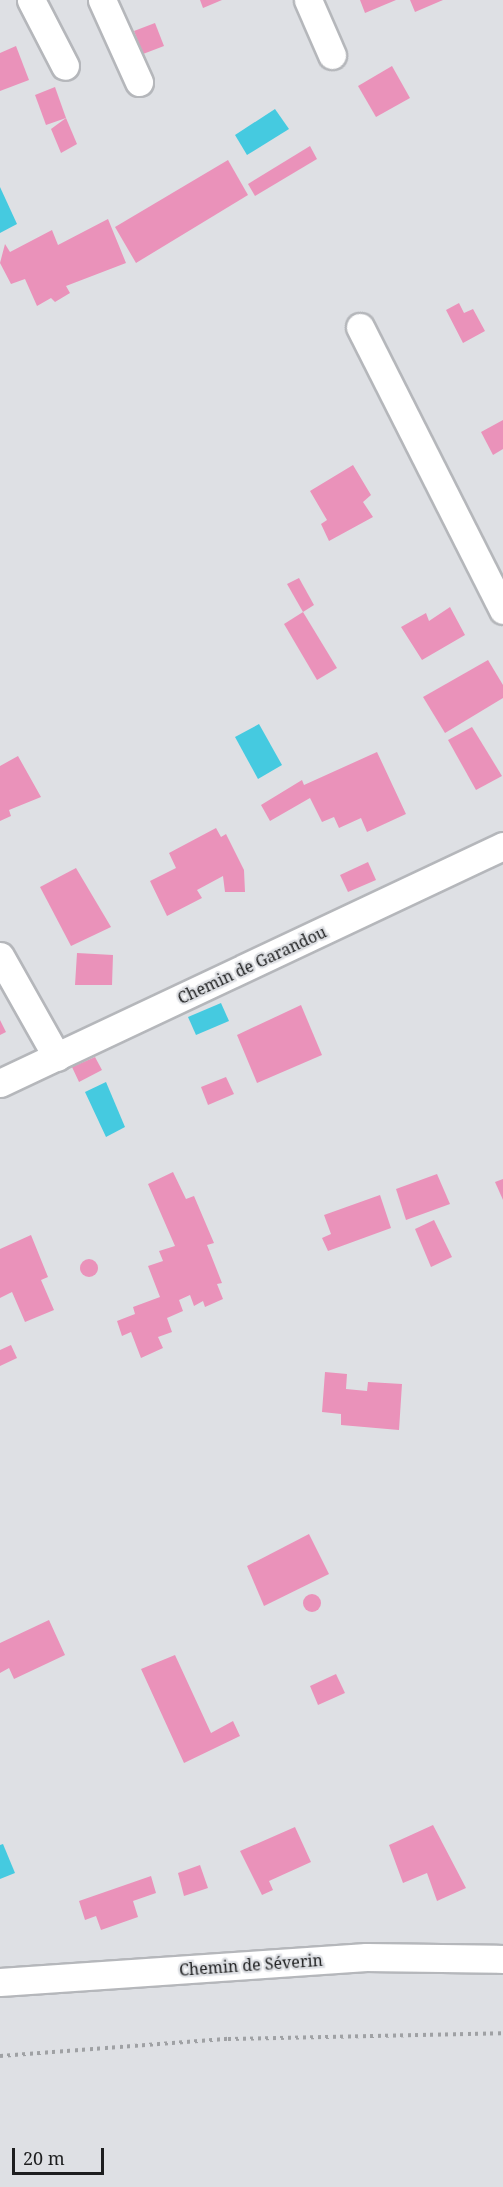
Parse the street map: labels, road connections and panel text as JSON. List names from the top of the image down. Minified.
{"streets":{"street":["Chemin de Garandou","Chemin de Séverin"]},"scale_bar":"20 m"}
